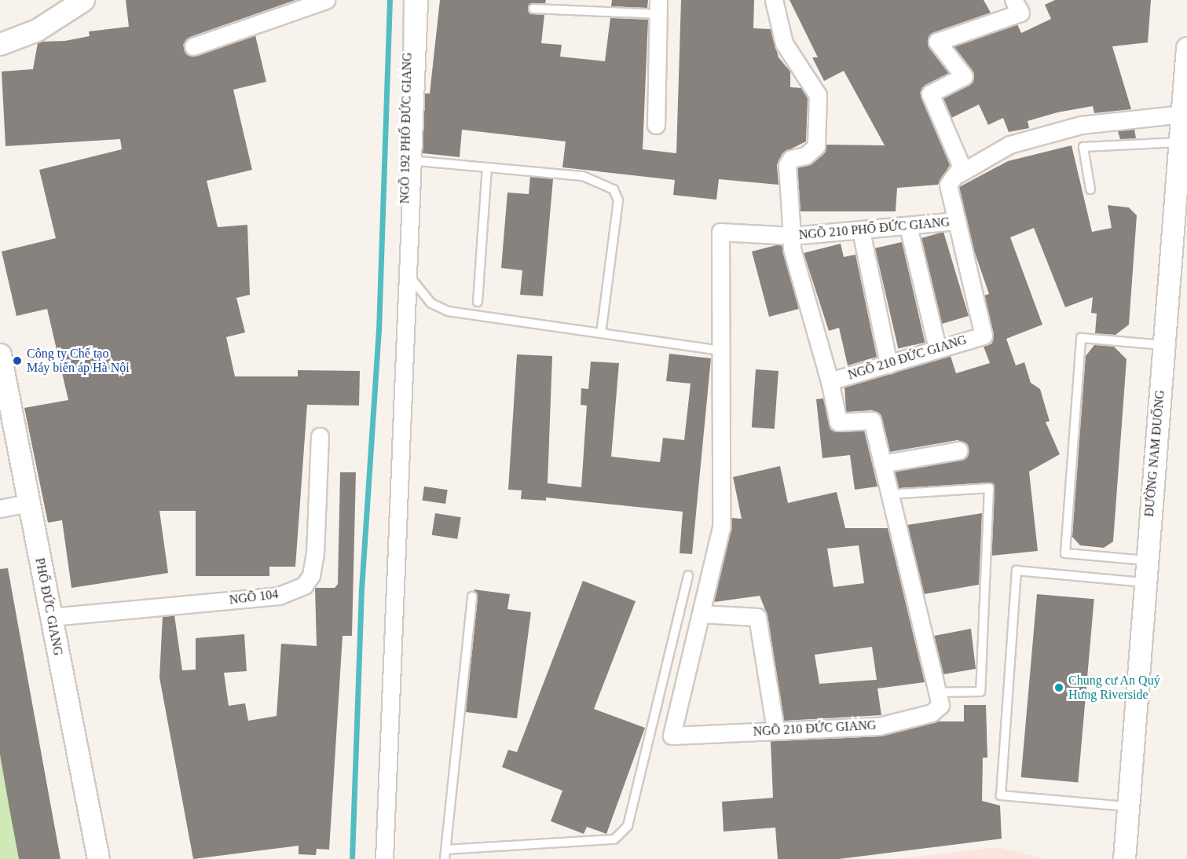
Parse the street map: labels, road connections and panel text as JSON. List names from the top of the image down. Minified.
{"streets":{"street":["NGÕ 210 PHỐ ĐỨC GIANG","NGÕ 210 ĐỨC GIANG","ĐƯỜNG NAM ĐUỐNG","NGÕ 104","PHỐ ĐỨC GIANG"],"lane":["NGÕ 192 PHỐ ĐỨC GIANG"]},"crossings":[["NGÕ 210 PHỐ ĐỨC GIANG","NGÕ 210 ĐỨC GIANG"],["NGÕ 104","PHỐ ĐỨC GIANG"]],"places":["Công ty Chế tạo Máy biến áp Hà Nội","Chung cư An Quý Hưng Riverside"]}
